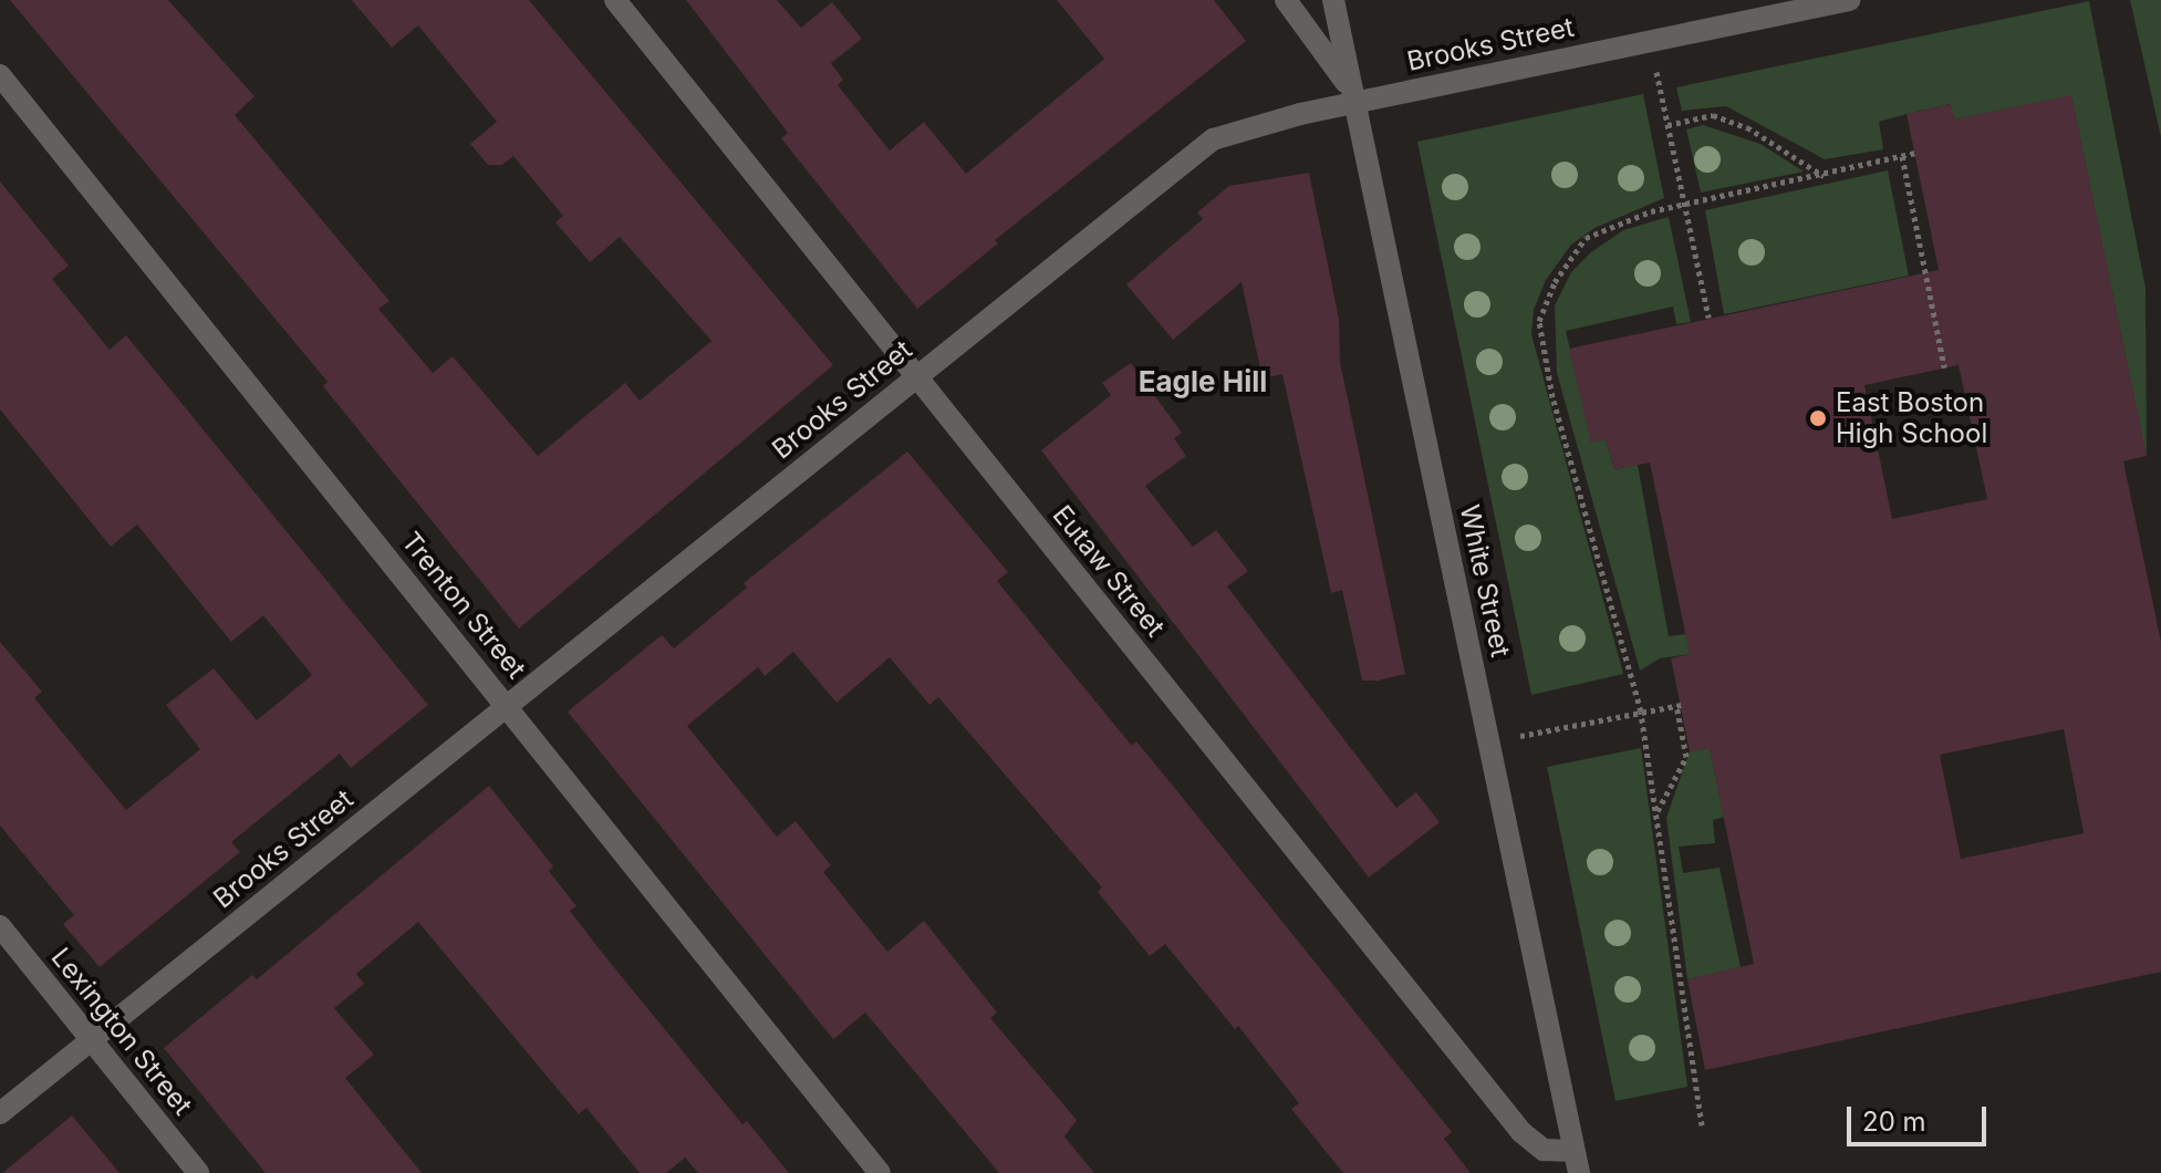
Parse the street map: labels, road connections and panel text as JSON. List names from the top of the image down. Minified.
{"streets":{"street":["Brooks Street","Eutaw Street","White Street","Trenton Street","Lexington Street"]},"crossings":[["Brooks Street","Eutaw Street"],["Brooks Street","White Street"],["Brooks Street","Trenton Street"],["Brooks Street","Lexington Street"],["Eutaw Street","White Street"]],"districts":["Eagle Hill"],"places":["East Boston High School"],"scale_bar":"20 m"}
